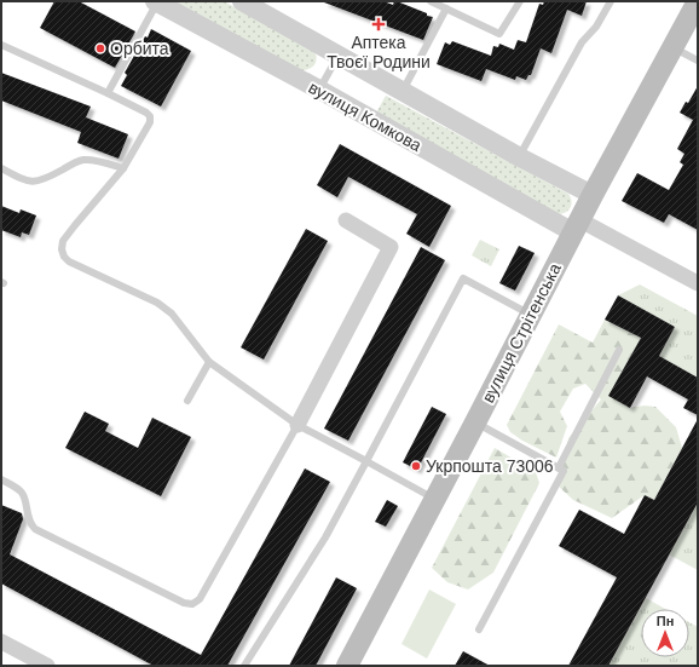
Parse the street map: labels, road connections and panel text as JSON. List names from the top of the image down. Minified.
{"streets":{"main road":["вулиця Стрітенська"],"street":["вулиця Комкова"]},"crossings":[["вулиця Комкова","вулиця Стрітенська"]],"places":{"health":["Аптека Твоєї Родини"],"other":["Орбита","Укрпошта 73006"]},"north":"top"}
